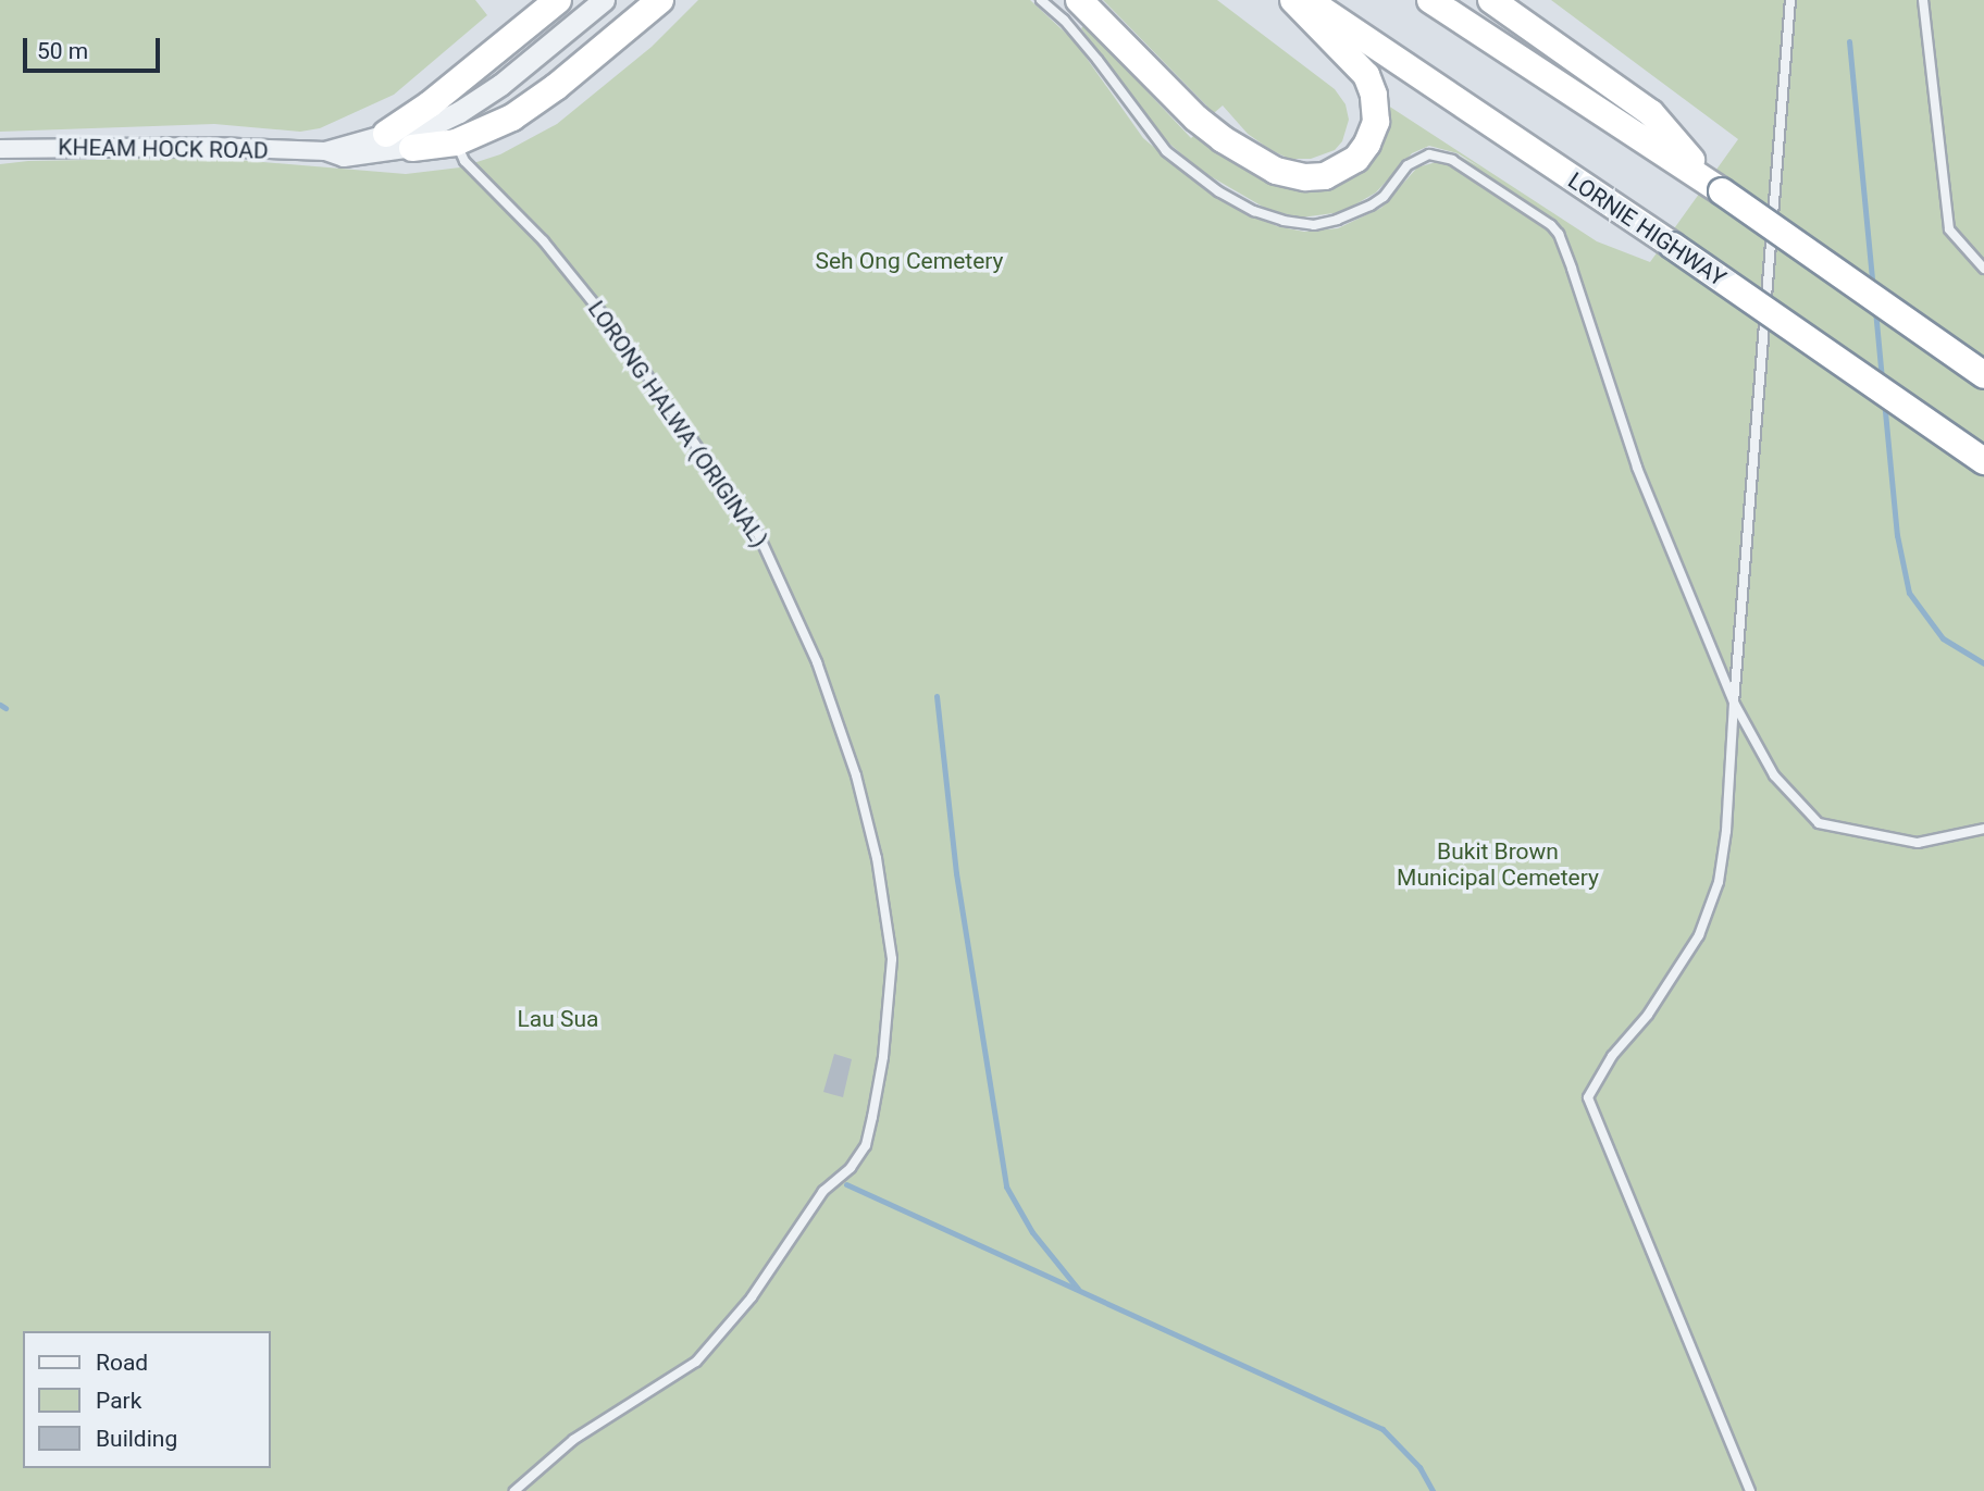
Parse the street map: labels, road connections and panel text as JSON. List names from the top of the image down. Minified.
{"streets":{"highway":["LORNIE HIGHWAY"],"street":["KHEAM HOCK ROAD"],"lane":["LORONG HALWA (ORIGINAL)"]},"parks":["Seh Ong Cemetery","Bukit Brown Municipal Cemetery","Lau Sua"],"legend":["Road","Park","Building"],"scale_bar":"50 m"}
